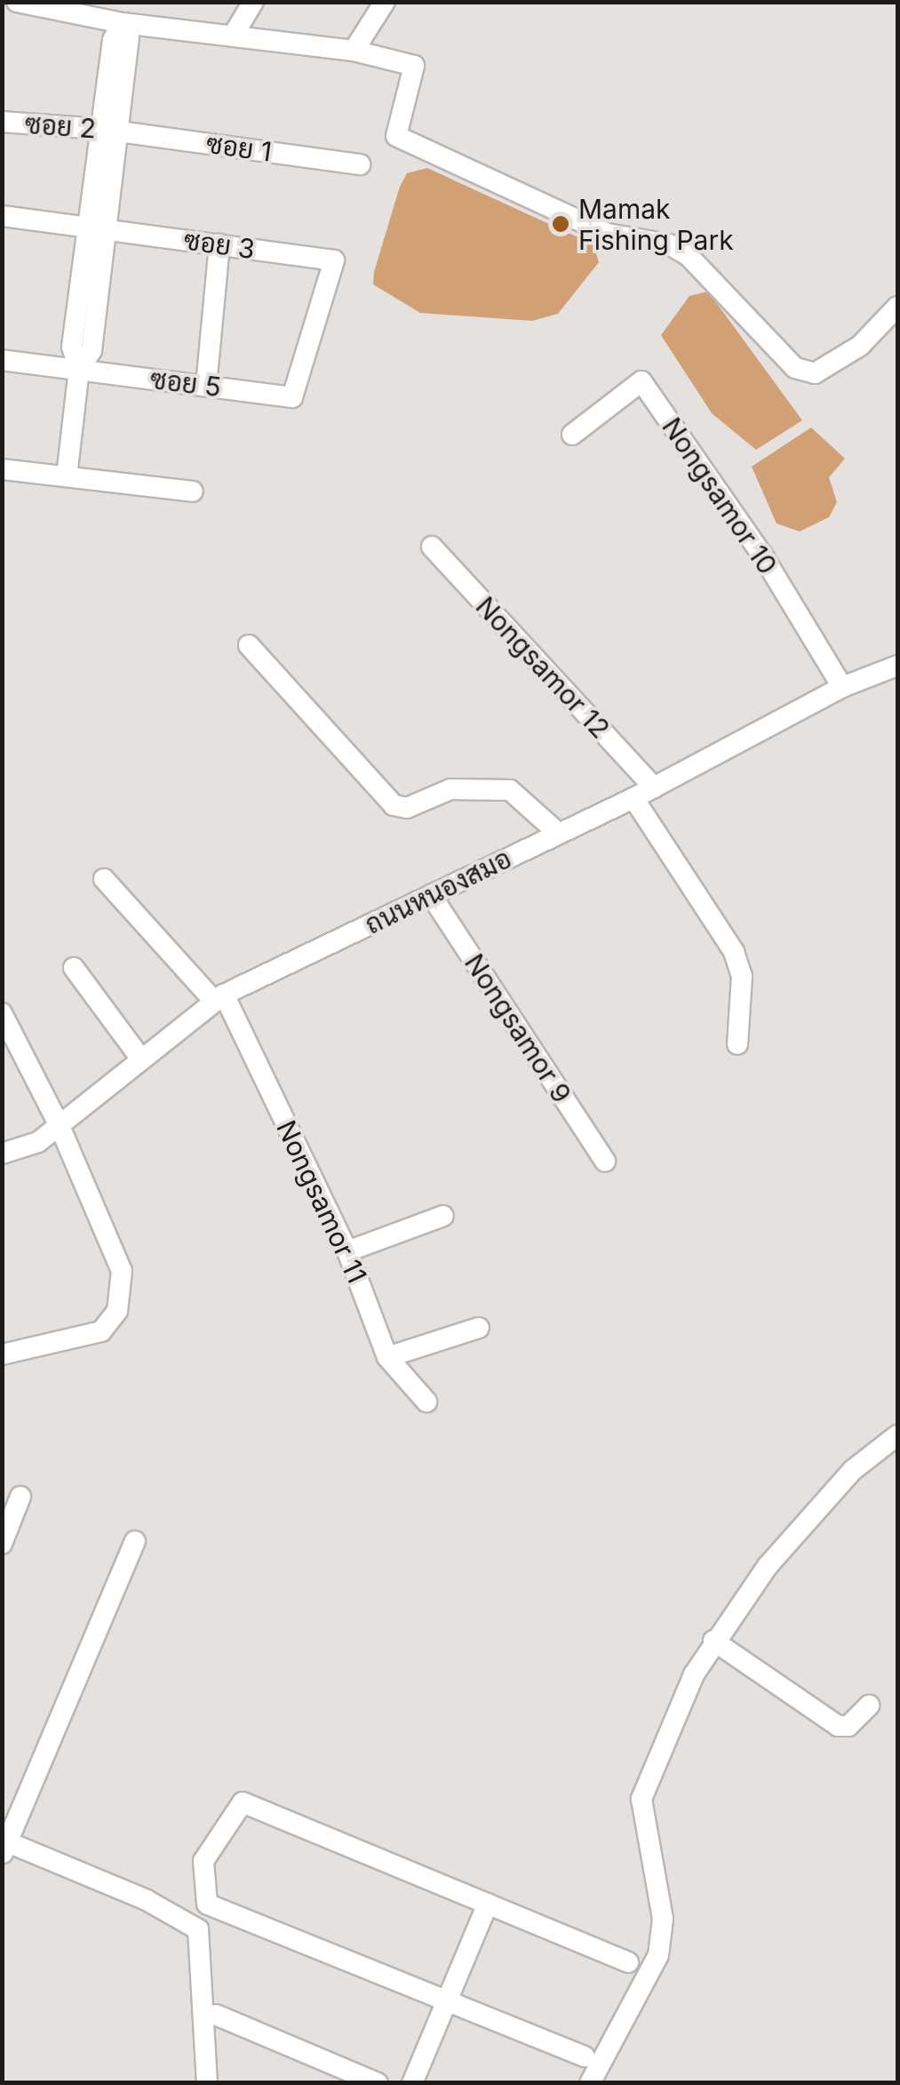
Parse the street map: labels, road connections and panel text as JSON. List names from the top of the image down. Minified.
{"streets":{"street":["ซอย 2","ซอย 1","ซอย 3","ซอย 5","Nongsamor 10","Nongsamor 12","ถนนหนองสมอ","Nongsamor 9","Nongsamor 11"]},"crossings":[["ซอย 2","ซอย 1"],["ซอย 3","ซอย 5"],["Nongsamor 10","ถนนหนองสมอ"],["Nongsamor 12","ถนนหนองสมอ"],["ถนนหนองสมอ","Nongsamor 9"],["ถนนหนองสมอ","Nongsamor 11"]],"places":["Mamak Fishing Park"]}
